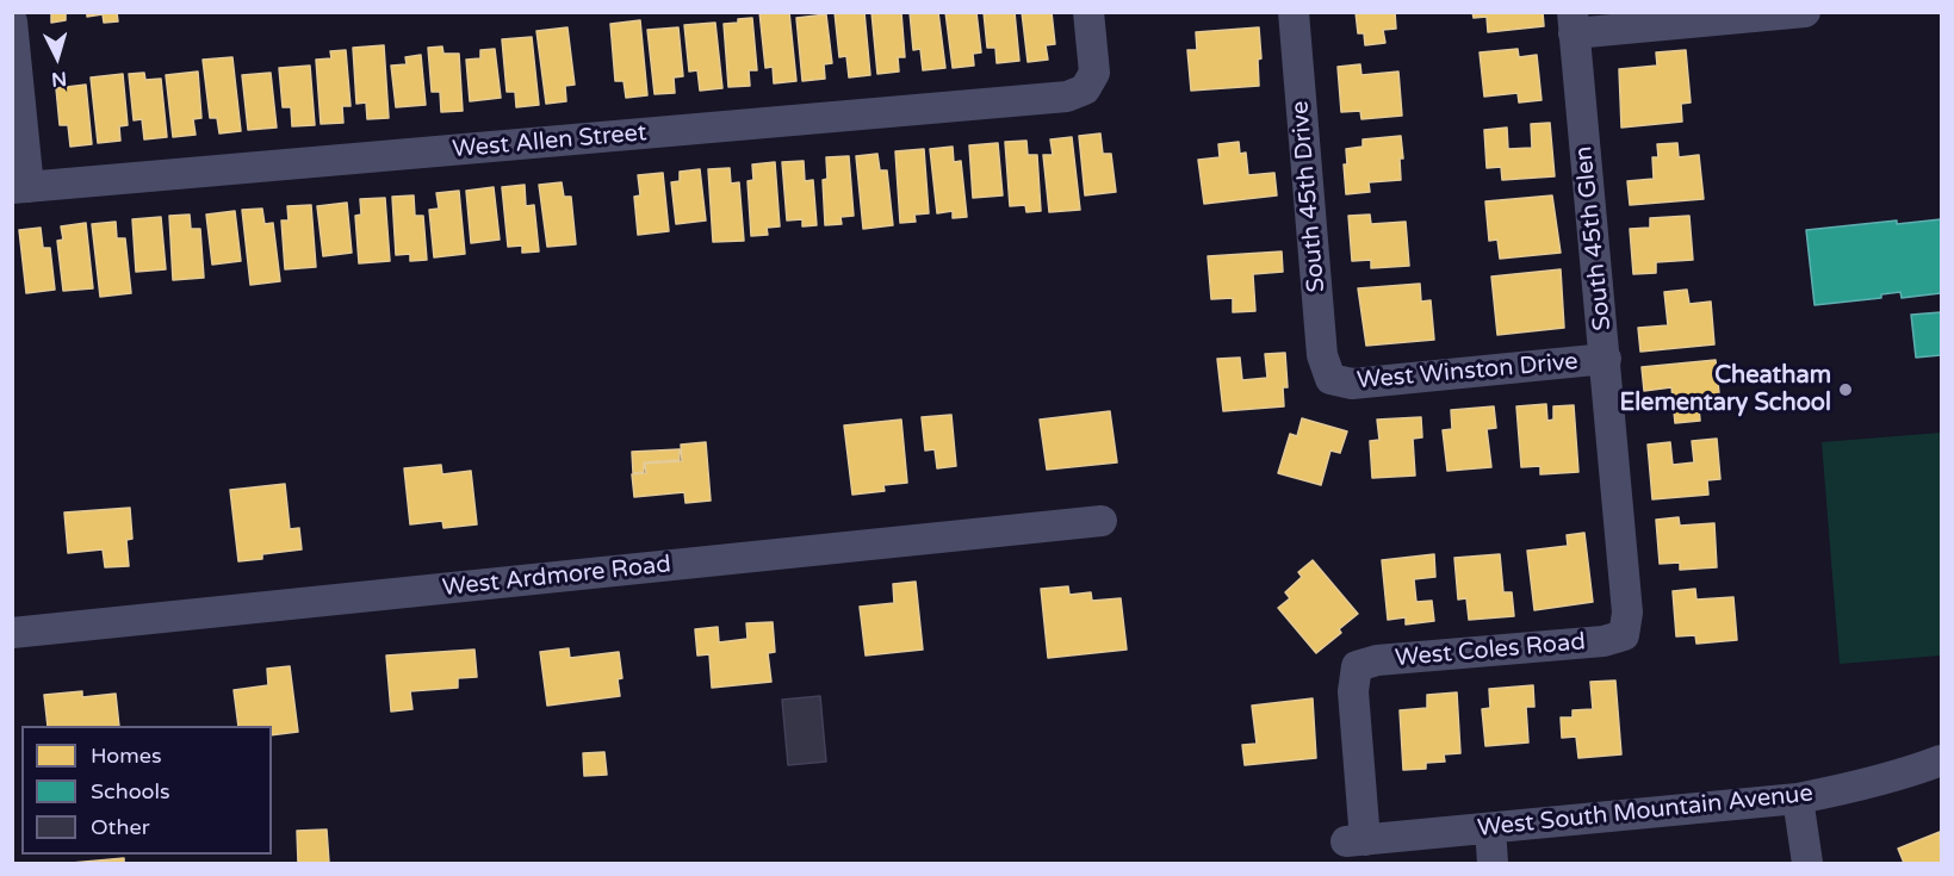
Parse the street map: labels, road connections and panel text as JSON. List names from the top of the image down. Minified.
{"streets":{"street":["West Allen Street","South 45th Drive","South 45th Glen","West Winston Drive","West Ardmore Road","West Coles Road","West South Mountain Avenue"]},"crossings":[["South 45th Drive","West Winston Drive"],["South 45th Glen","West Winston Drive"],["South 45th Glen","West Coles Road"],["West Coles Road","West South Mountain Avenue"]],"places":["Cheatham Elementary School"],"legend":["Homes","Schools","Other"],"north":"bottom"}
